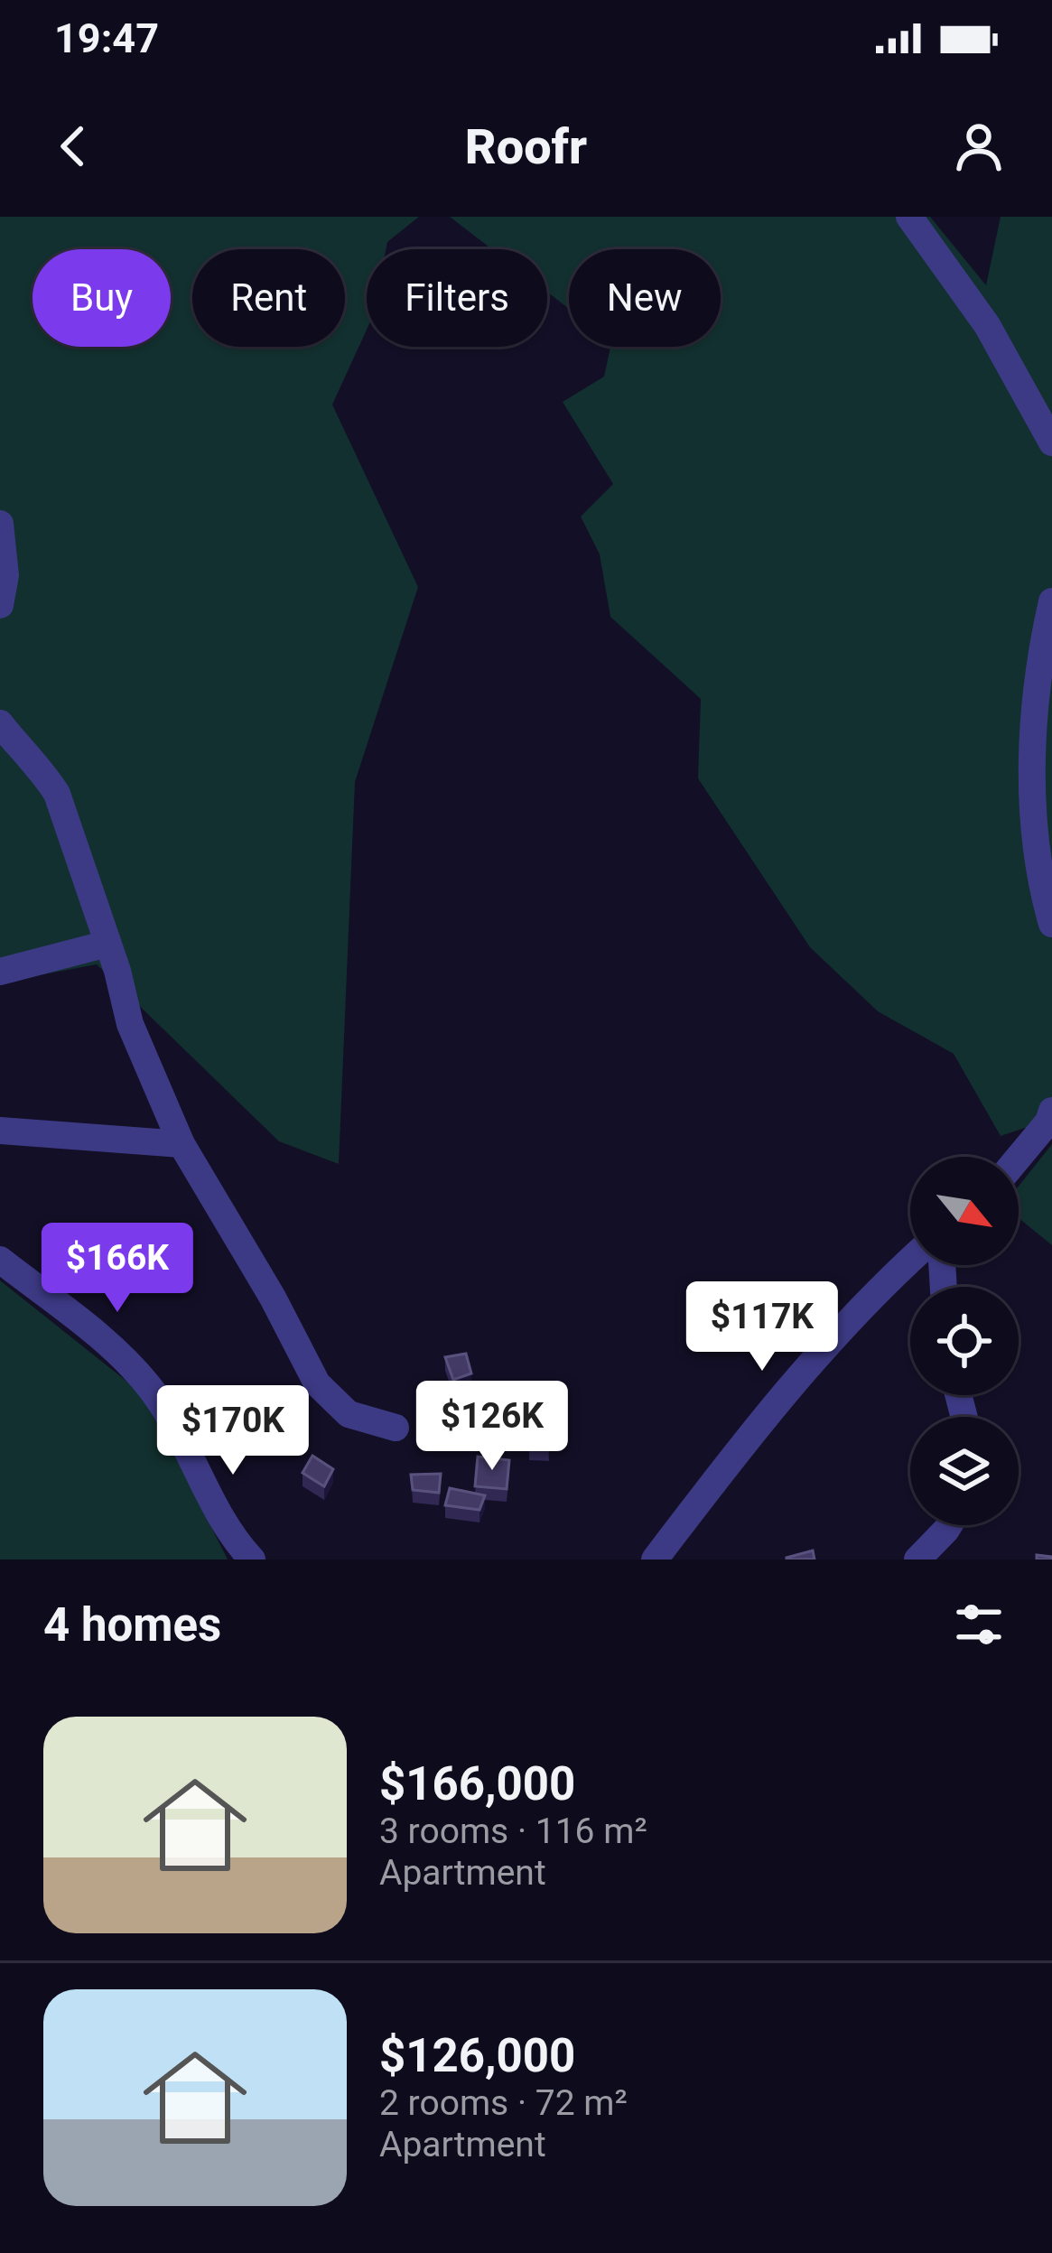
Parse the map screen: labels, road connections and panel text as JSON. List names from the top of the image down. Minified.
{"north":"bottom right","page":{"status":"19:47","header":"Roofr","chip":["Buy","Rent","Filters","New"],"price":["$166K","$117K","$126K","$170K"],"heading":"4 homes","list":[{"name":"$166,000","note":"3 rooms · 116 m² · Apartment"},{"name":"$126,000","note":"2 rooms · 72 m² · Apartment"}]}}
